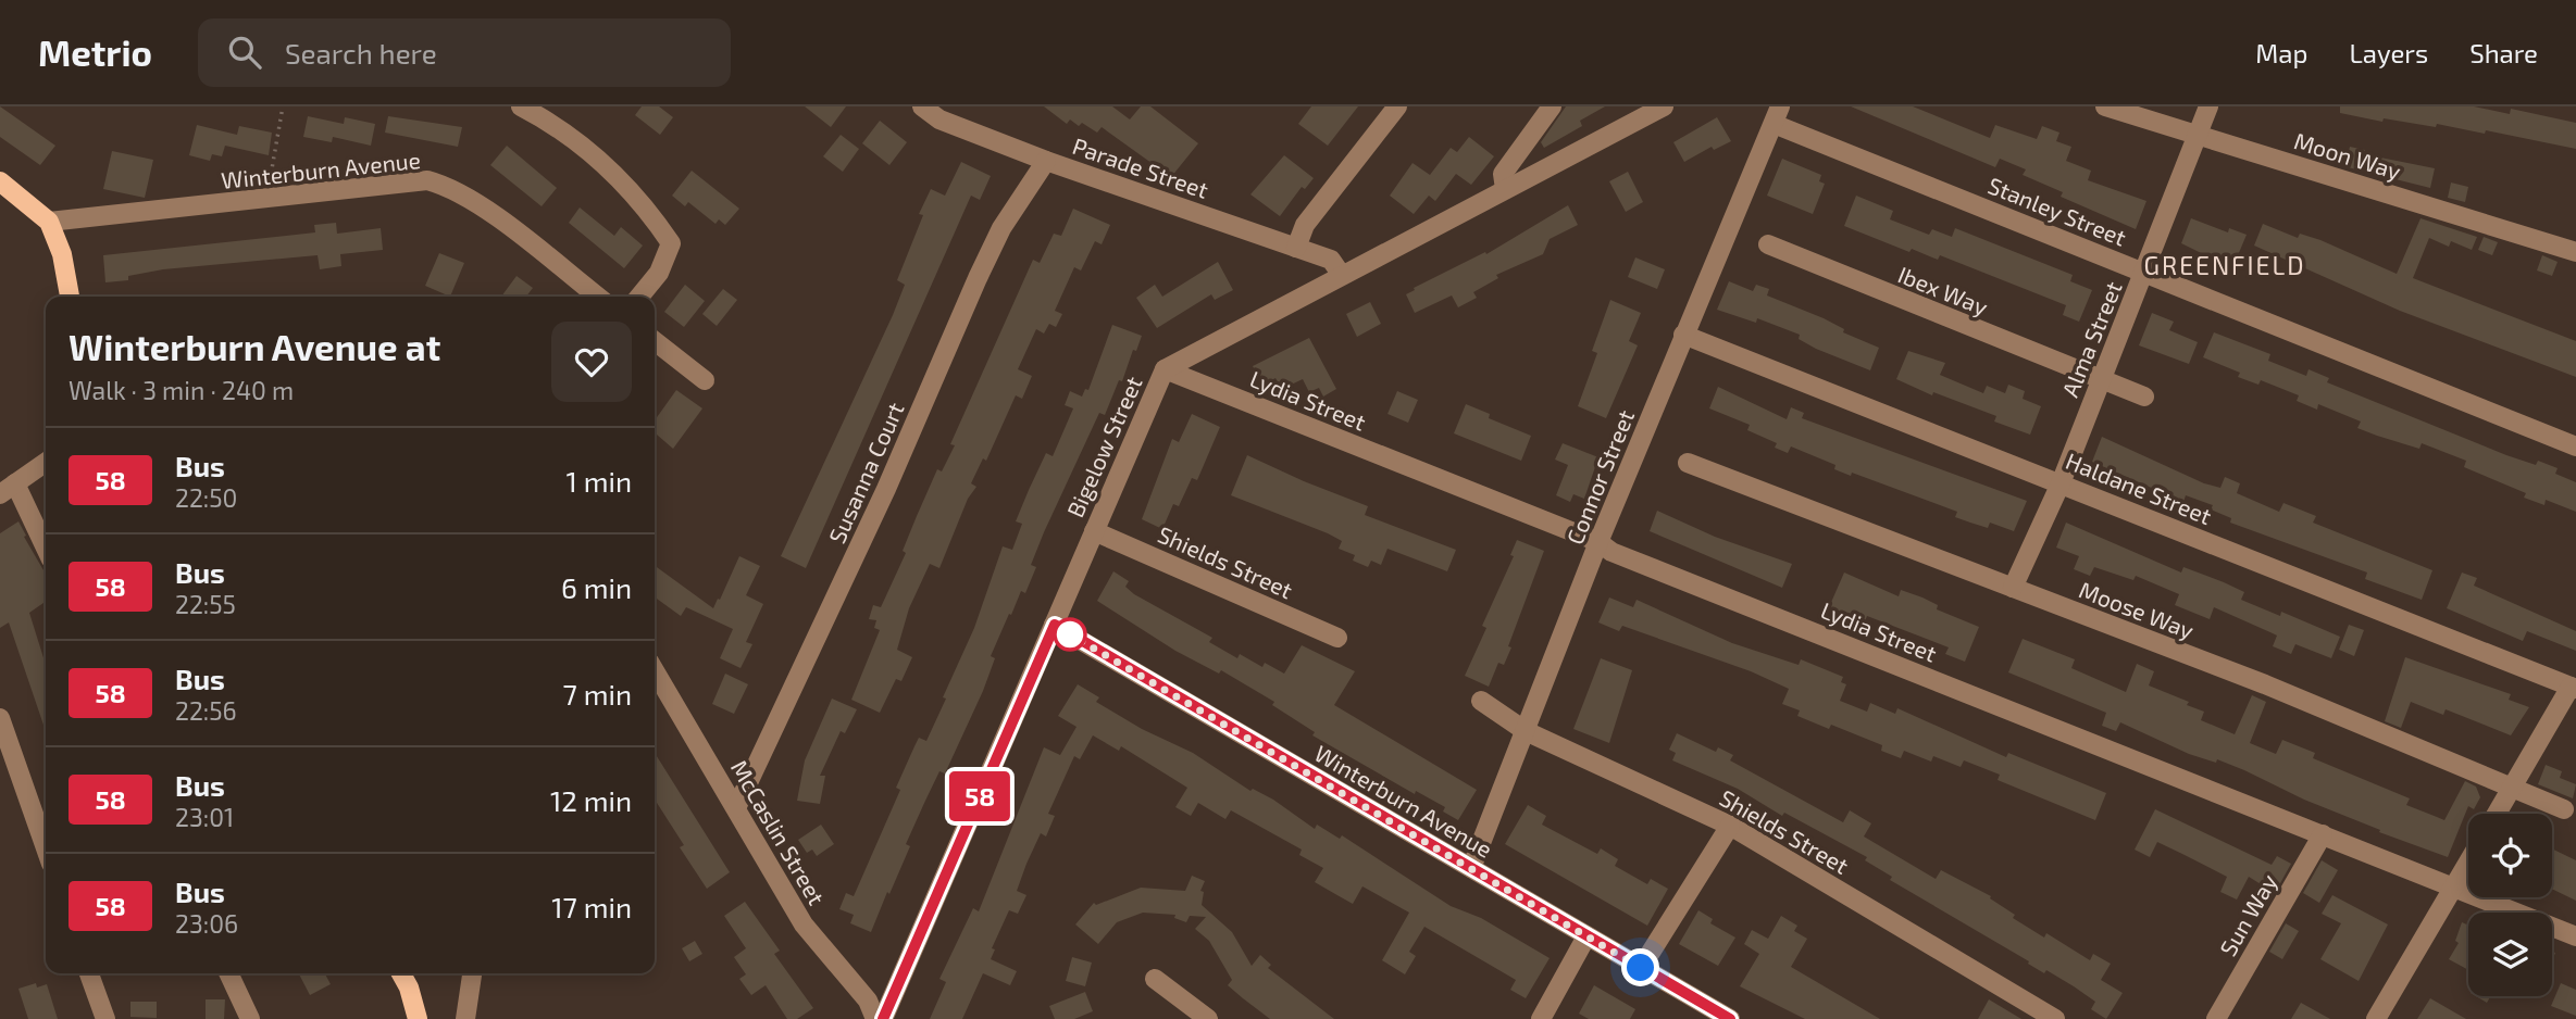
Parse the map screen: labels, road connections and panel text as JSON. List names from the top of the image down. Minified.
{"streets":{"street":["Moon Way","Parade Street","Winterburn Avenue","Stanley Street","Ibex Way","Alma Street","Lydia Street","Bigelow Street","Susanna Court","Connor Street","Haldane Street","Shields Street","Moose Way","McCaslin Street","Sun Way"]},"crossings":[["Moon Way","Alma Street"],["Parade Street","Bigelow Street"],["Parade Street","Susanna Court"],["Winterburn Avenue","Bigelow Street"],["Winterburn Avenue","Connor Street"],["Stanley Street","Alma Street"],["Stanley Street","Connor Street"],["Ibex Way","Alma Street"],["Alma Street","Haldane Street"],["Alma Street","Moose Way"],["Lydia Street","Bigelow Street"],["Lydia Street","Connor Street"],["Lydia Street","Sun Way"],["Bigelow Street","Shields Street"],["Susanna Court","McCaslin Street"],["Connor Street","Haldane Street"],["Connor Street","Shields Street"]],"districts":["GREENFIELD"],"lines":["bus line 58"],"page":{"header":"Metrio","search":"Search here","nav":["Map","Layers","Share"],"on_map":"58","heading":["Winterburn Avenue at","Walk · 3 min · 240 m"],"list":[{"mark":"58","name":"Bus","note":"22:50","value":"1 min"},{"mark":"58","name":"Bus","note":"22:55","value":"6 min"},{"mark":"58","name":"Bus","note":"22:56","value":"7 min"},{"mark":"58","name":"Bus","note":"23:01","value":"12 min"},{"mark":"58","name":"Bus","note":"23:06","value":"17 min"}]}}
